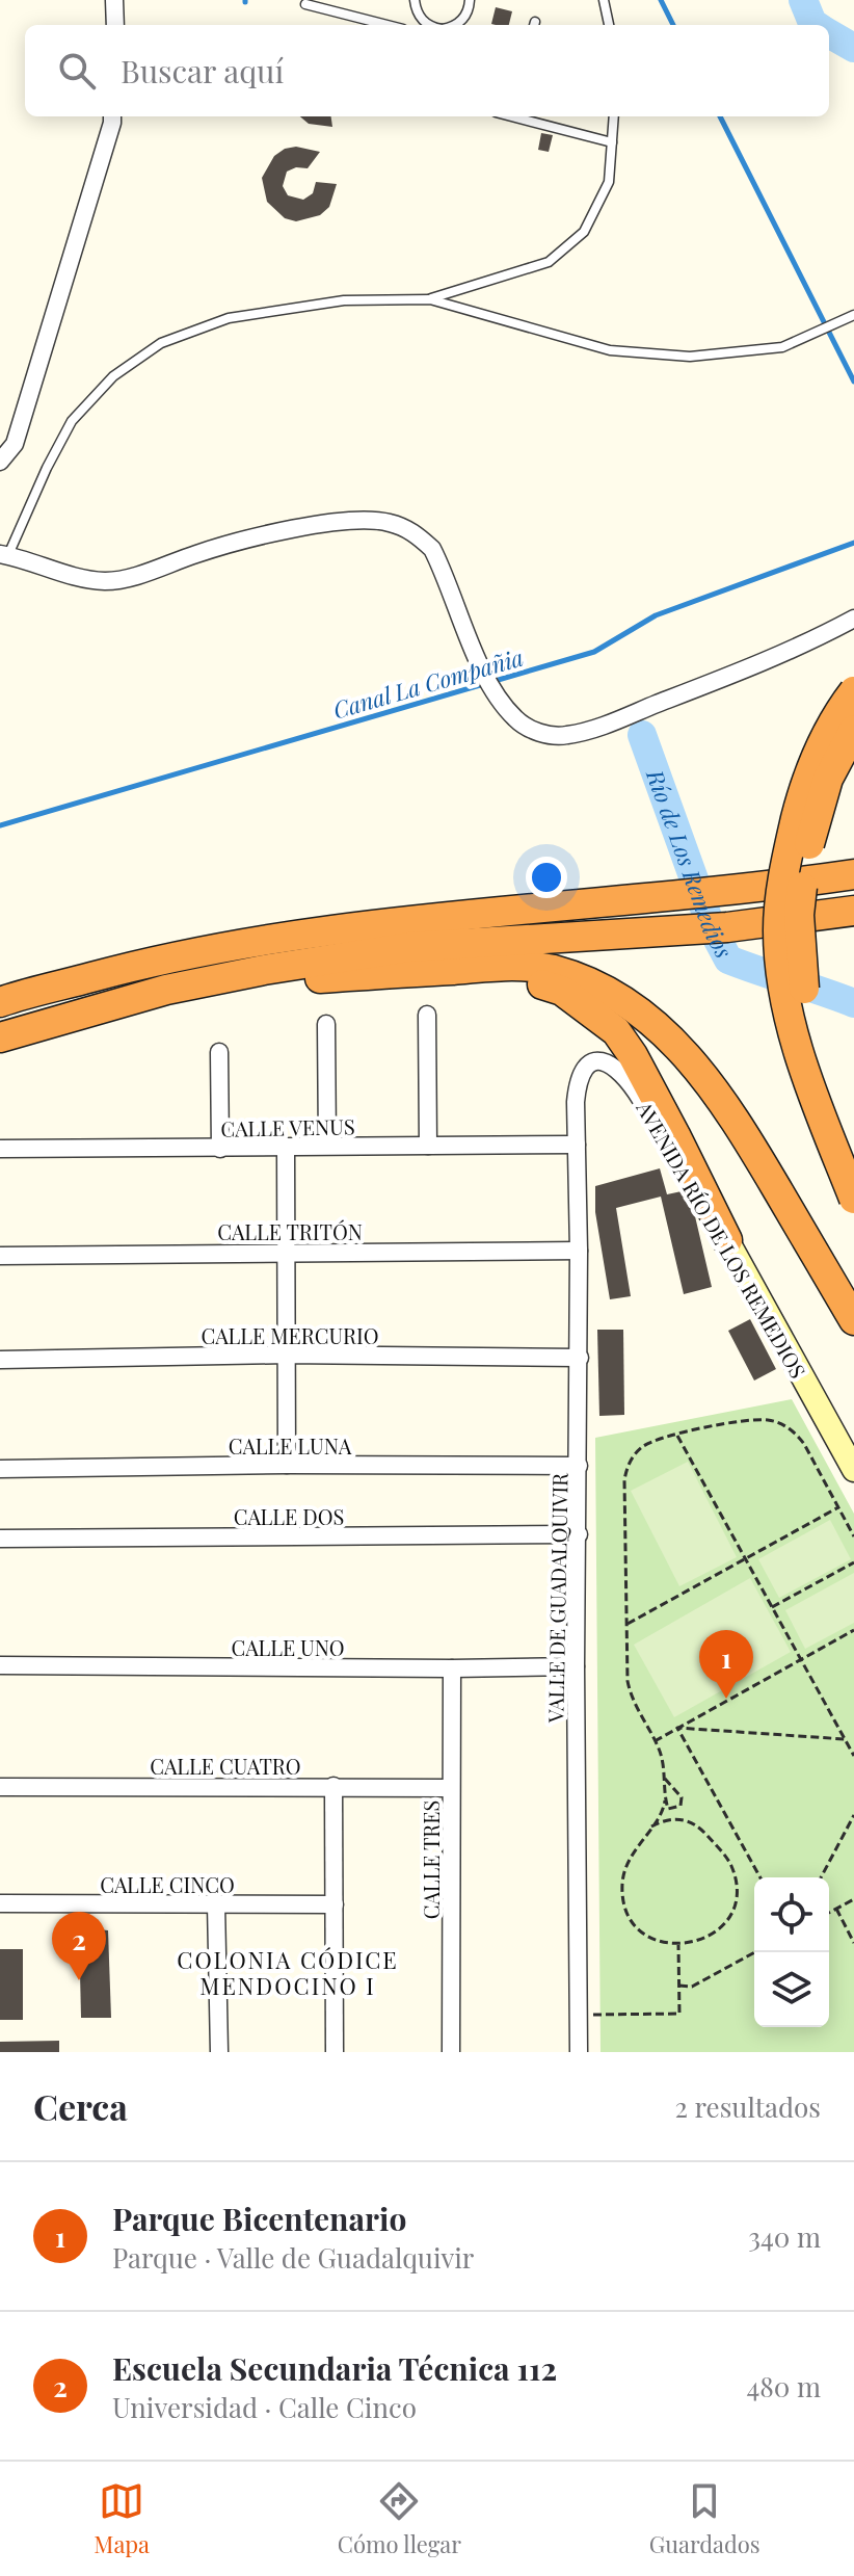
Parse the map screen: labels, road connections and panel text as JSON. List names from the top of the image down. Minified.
{"streets":{"street":["CALLE VENUS","CALLE TRITÓN","AVENIDA RÍO DE LOS REMEDIOS","CALLE MERCURIO","CALLE LUNA","CALLE DOS","VALLE DE GUADALQUIVIR","CALLE UNO","CALLE CUATRO","CALLE TRES","CALLE CINCO"]},"crossings":[["CALLE VENUS","AVENIDA RÍO DE LOS REMEDIOS"],["CALLE VENUS","VALLE DE GUADALQUIVIR"],["CALLE TRITÓN","VALLE DE GUADALQUIVIR"],["AVENIDA RÍO DE LOS REMEDIOS","VALLE DE GUADALQUIVIR"],["CALLE MERCURIO","VALLE DE GUADALQUIVIR"],["CALLE LUNA","VALLE DE GUADALQUIVIR"],["CALLE DOS","VALLE DE GUADALQUIVIR"],["VALLE DE GUADALQUIVIR","CALLE UNO"],["CALLE UNO","CALLE TRES"],["CALLE CUATRO","CALLE TRES"]],"districts":["COLONIA CÓDICE MENDOCINO I"],"water":["Canal La Compañia","Río de Los Remedios"],"page":{"search":"Buscar aquí","pins":["1","2"],"heading":["Cerca","2 resultados"],"list":[{"mark":"1","name":"Parque Bicentenario","note":"Parque · Valle de Guadalquivir","value":"340 m"},{"mark":"2","name":"Escuela Secundaria Técnica 112","note":"Universidad · Calle Cinco","value":"480 m"}],"nav":["Mapa","Cómo llegar","Guardados"]}}
